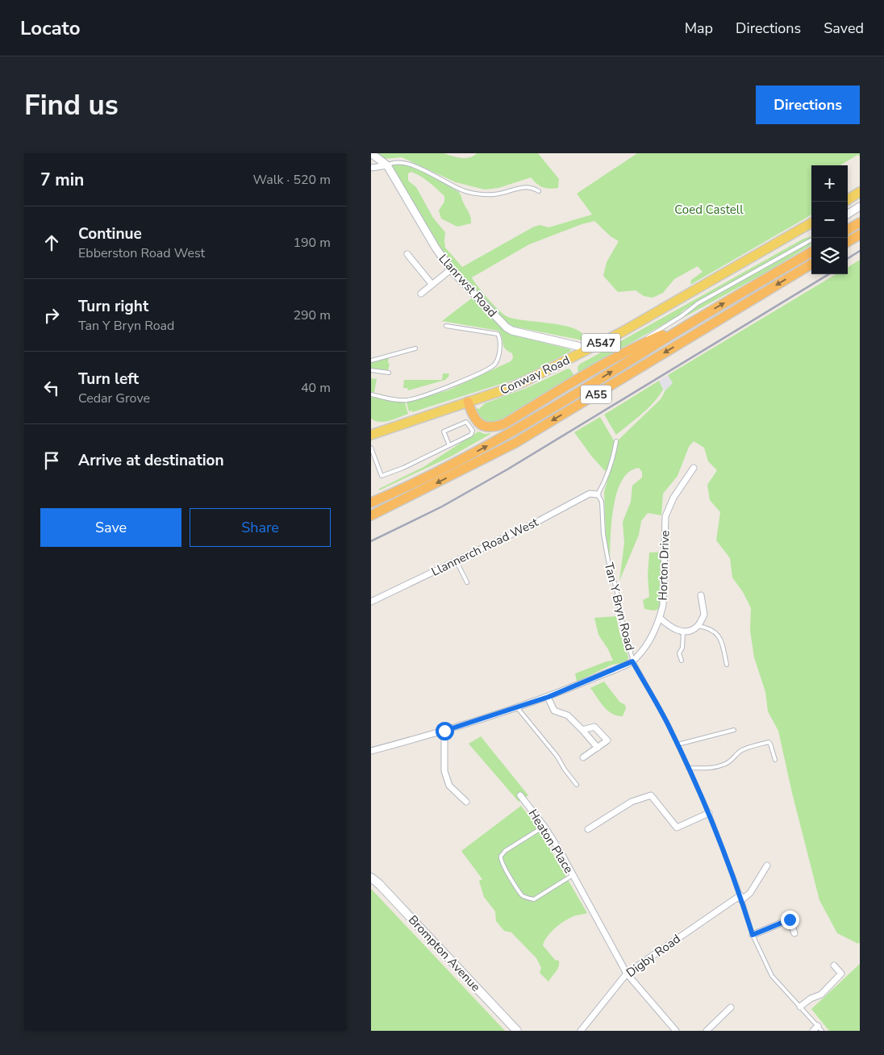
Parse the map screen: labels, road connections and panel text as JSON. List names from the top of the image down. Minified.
{"streets":{"highway":["A55"],"main road":["A547","Conway Road","Brompton Avenue"],"street":["Llanrwst Road","Llannerch Road West","Horton Drive","Heaton Place","Digby Road"],"lane":["Tan Y Bryn Road"]},"crossings":[["Llanrwst Road","Conway Road"],["Llannerch Road West","Tan Y Bryn Road"],["Horton Drive","Tan Y Bryn Road"],["Tan Y Bryn Road","Digby Road"],["Heaton Place","Digby Road"]],"parks":["Coed Castell"],"page":{"header":"Locato","nav":["Map","Directions","Saved"],"buttons":["Directions",["Save","Share"]],"title":"Find us","heading":["7 min","Walk · 520 m"],"map_buttons":["+","−"],"list":[["Continue","Ebberston Road West","190 m"],["Turn right","Tan Y Bryn Road","290 m"],["Turn left","Cedar Grove","40 m"],"Arrive at destination"]}}
